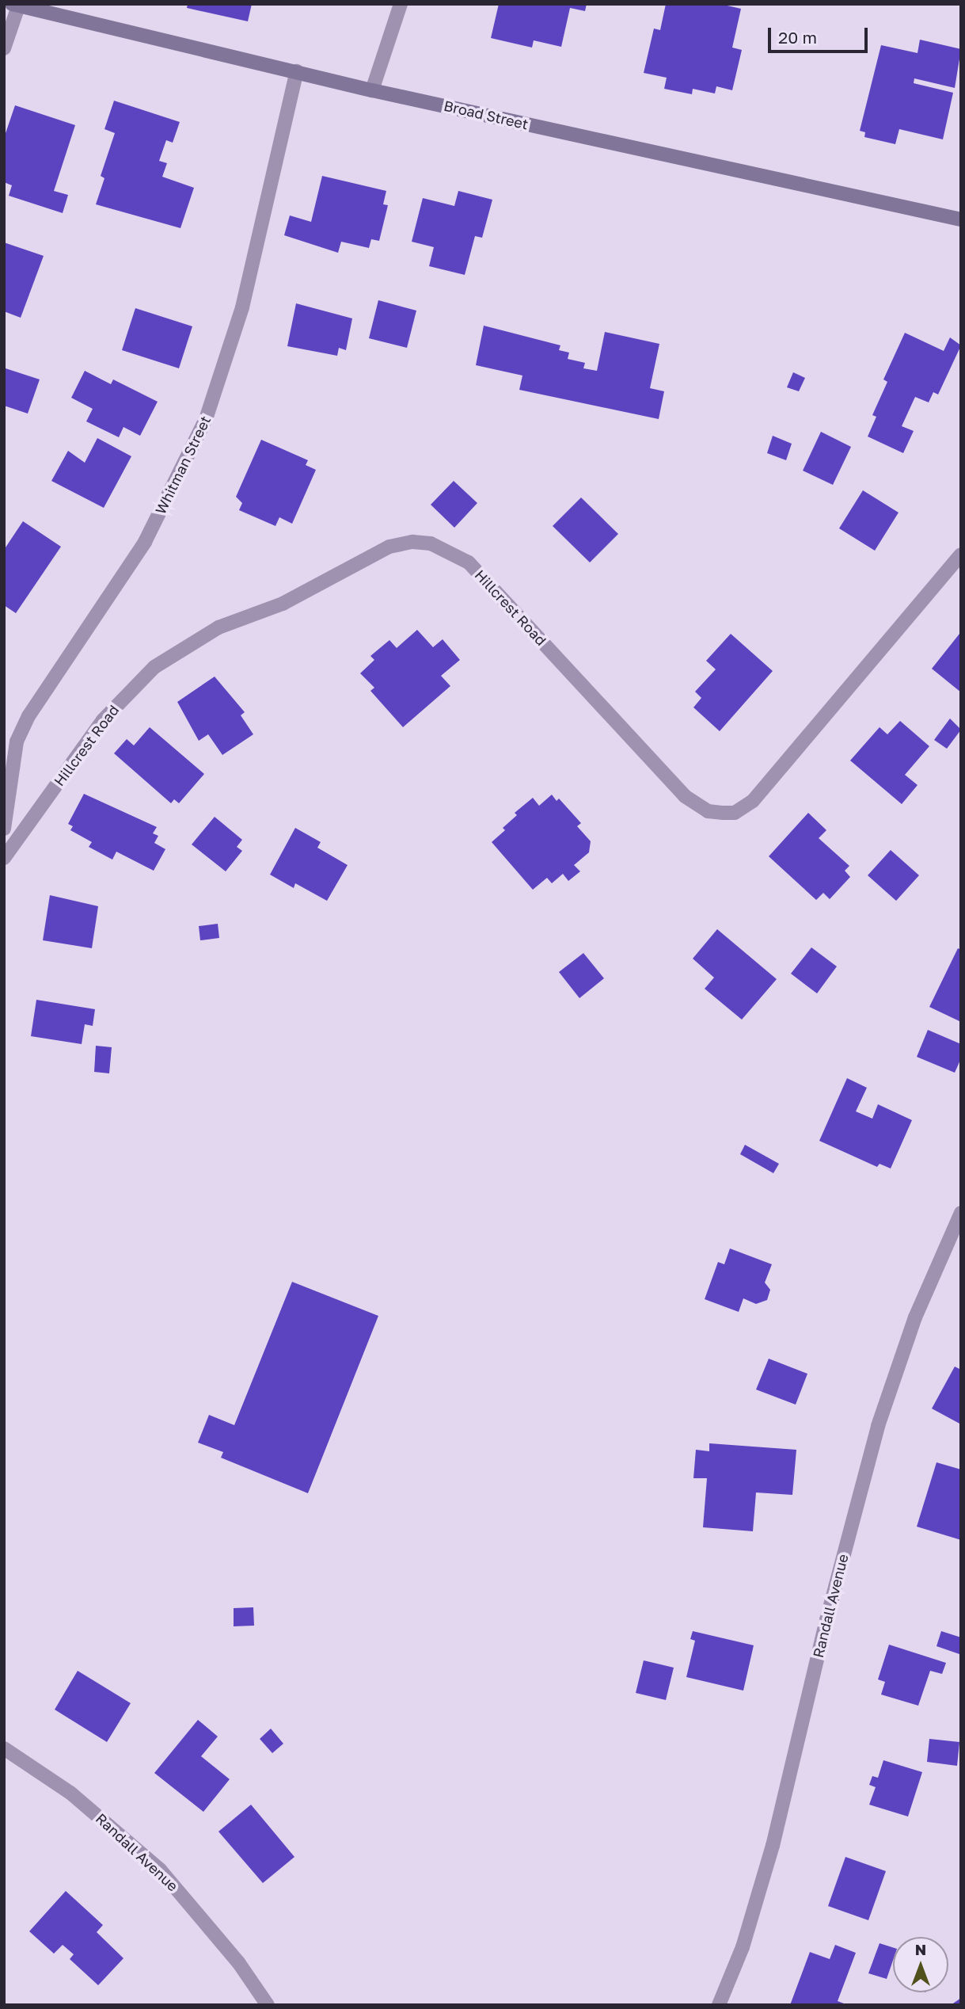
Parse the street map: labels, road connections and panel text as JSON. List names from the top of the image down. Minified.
{"streets":{"main road":["Broad Street"],"street":["Whitman Street","Hillcrest Road","Randall Avenue"]},"crossings":[["Broad Street","Whitman Street"]],"scale_bar":"20 m","north":"top"}
